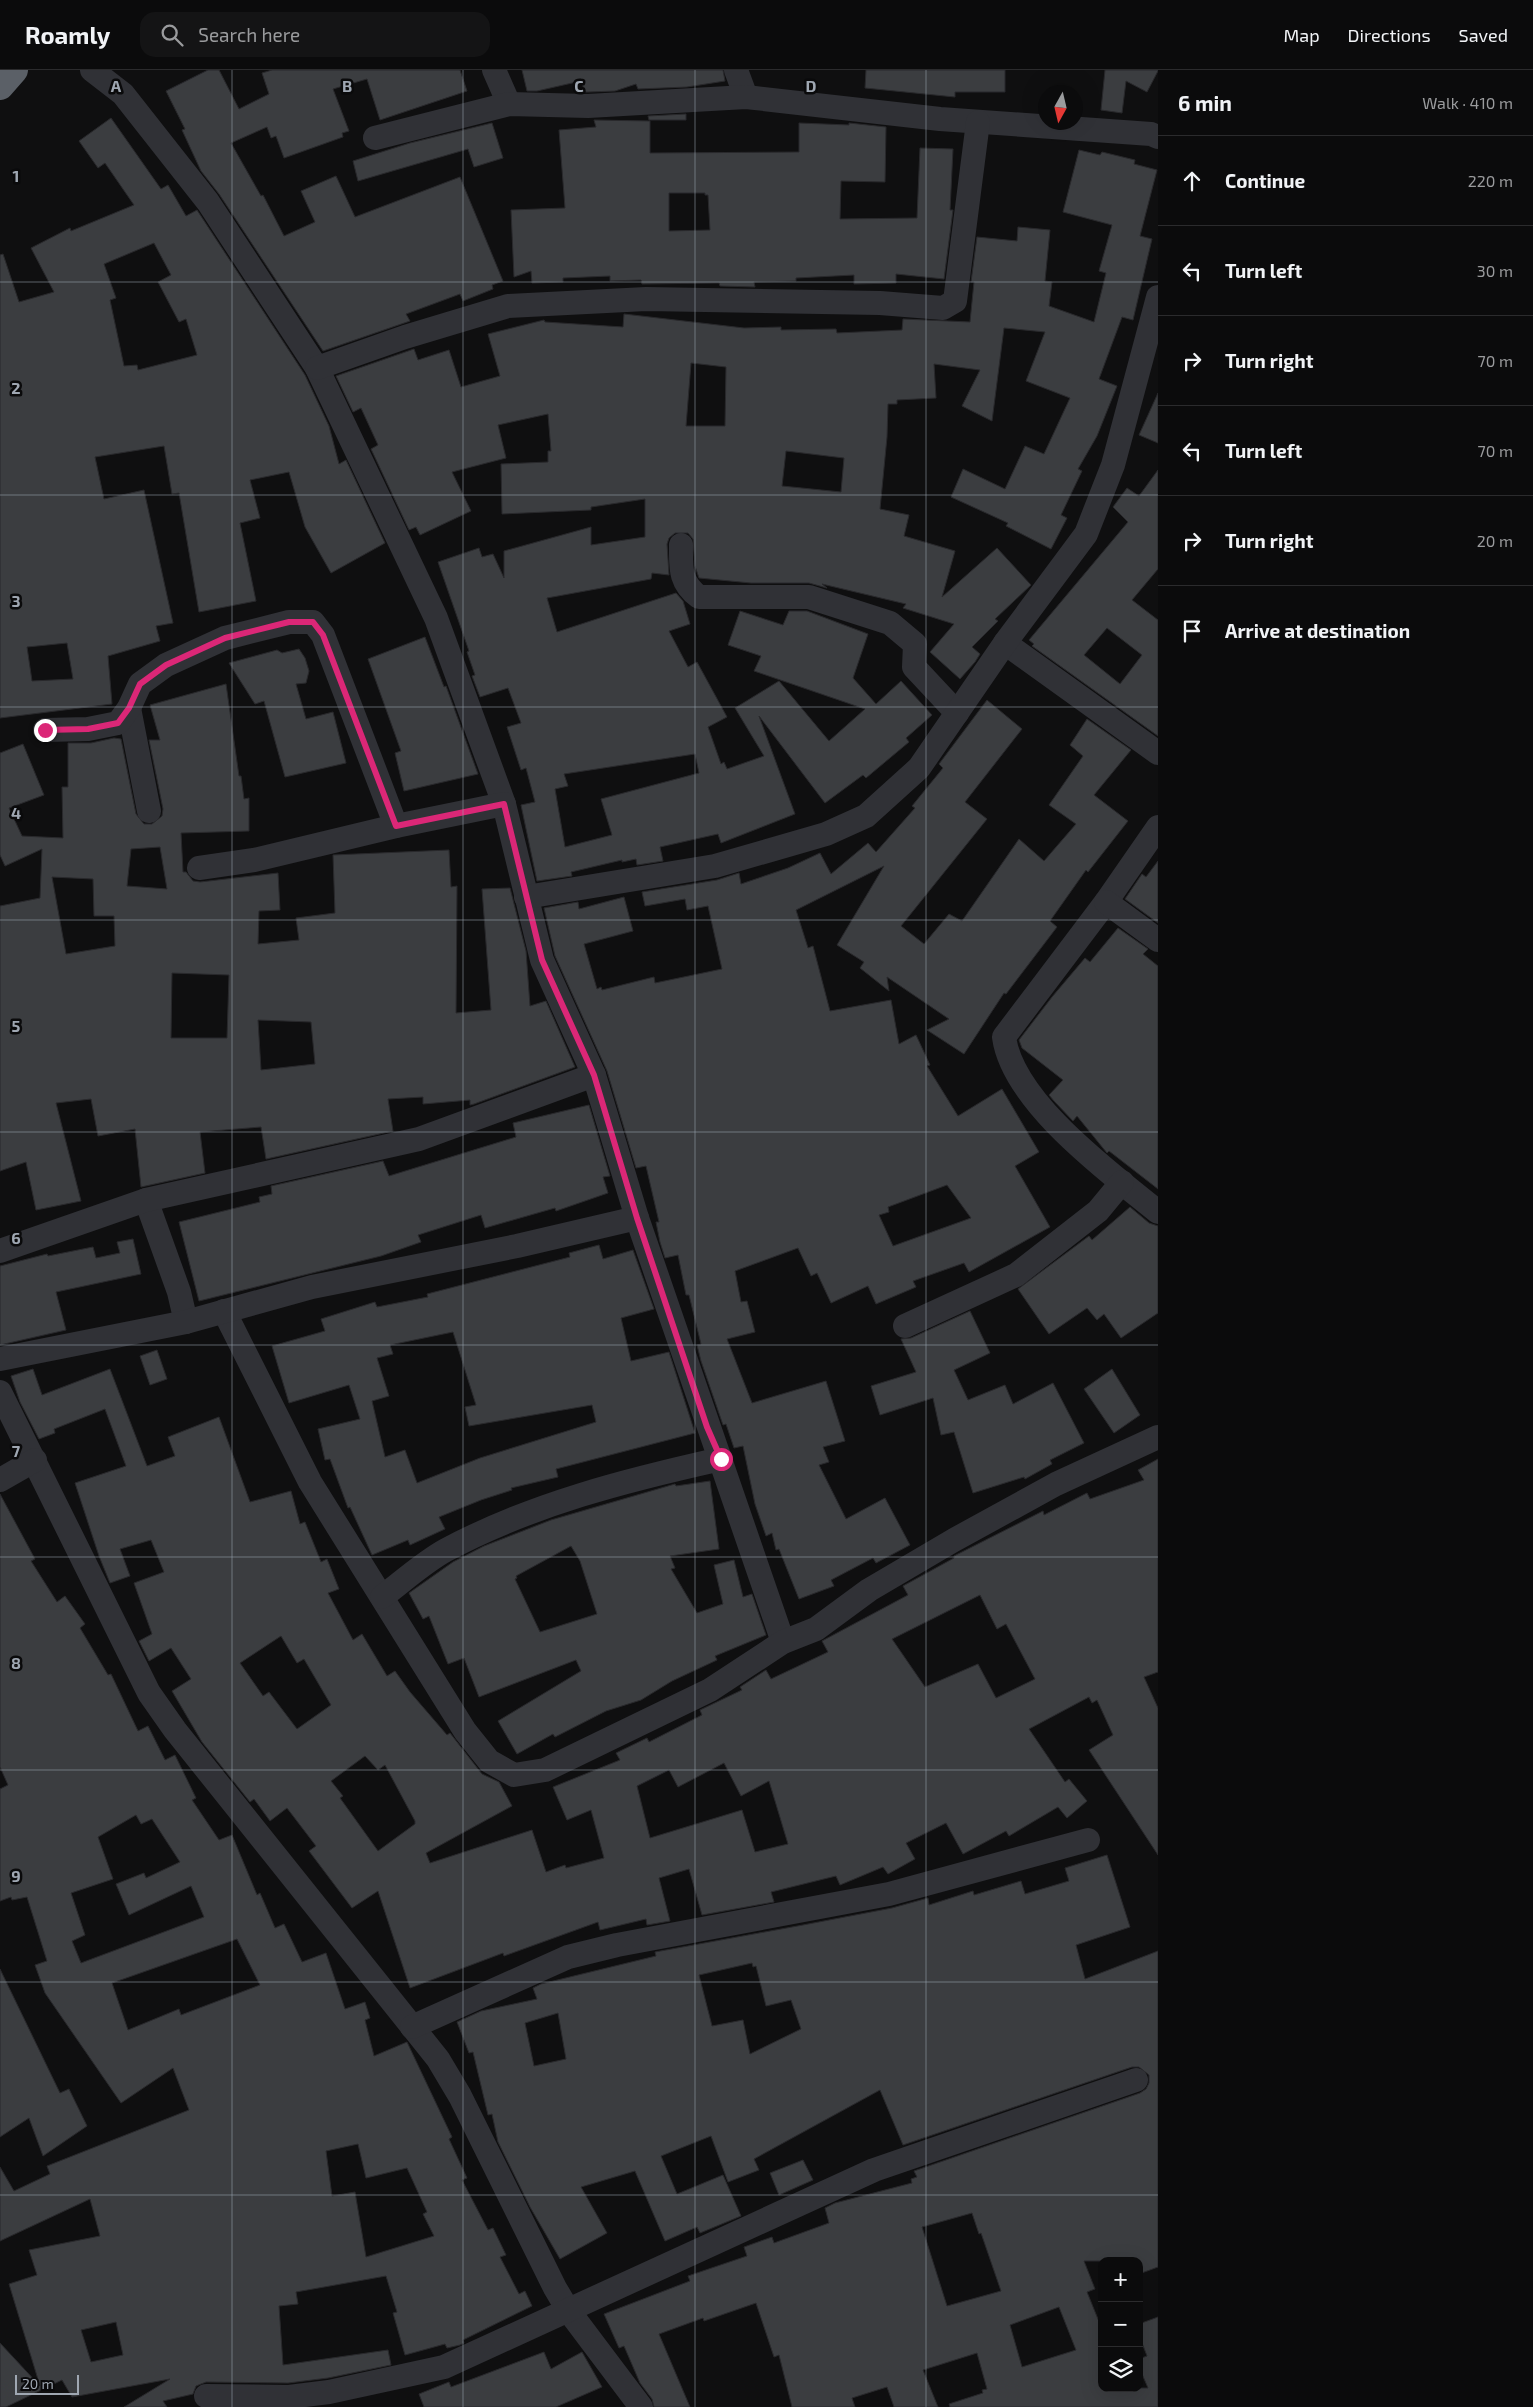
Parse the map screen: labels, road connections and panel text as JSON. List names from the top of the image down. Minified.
{"scale_bar":"20 m","north":"bottom","page":{"header":"Roamly","search":"Search here","nav":["Map","Directions","Saved"],"heading":["6 min","Walk · 410 m"],"list":[["Continue","220 m"],["Turn left","30 m"],["Turn right","70 m"],["Turn left","70 m"],["Turn right","20 m"],"Arrive at destination"],"map_buttons":["+","−"],"scale":"20 m"},"grid":{"columns":["A","B","C","D"],"rows":["1","2","3","4","5","6","7","8","9"]}}
